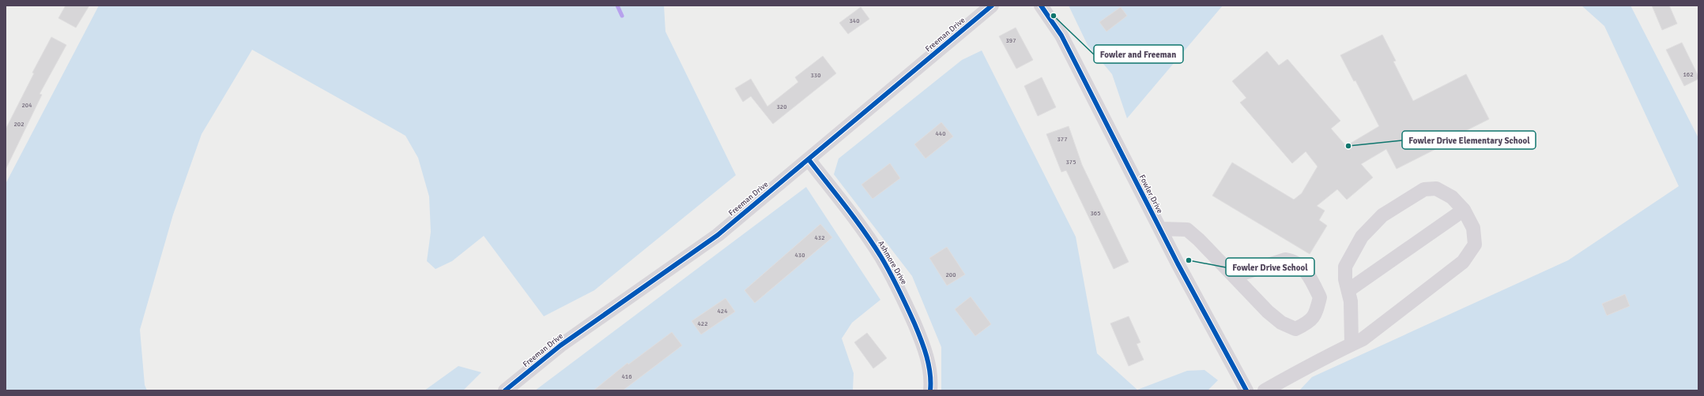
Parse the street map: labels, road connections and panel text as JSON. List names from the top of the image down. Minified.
{"streets":{"street":["Freeman Drive","Fowler Drive","Ashmore Drive"]},"crossings":[["Freeman Drive","Ashmore Drive"]],"places":["Fowler and Freeman","Fowler Drive Elementary School","Fowler Drive School"],"house_numbers":["340","397","162","330","204","320","202","440","377","375","365","432","430","200","424","422","416"]}
